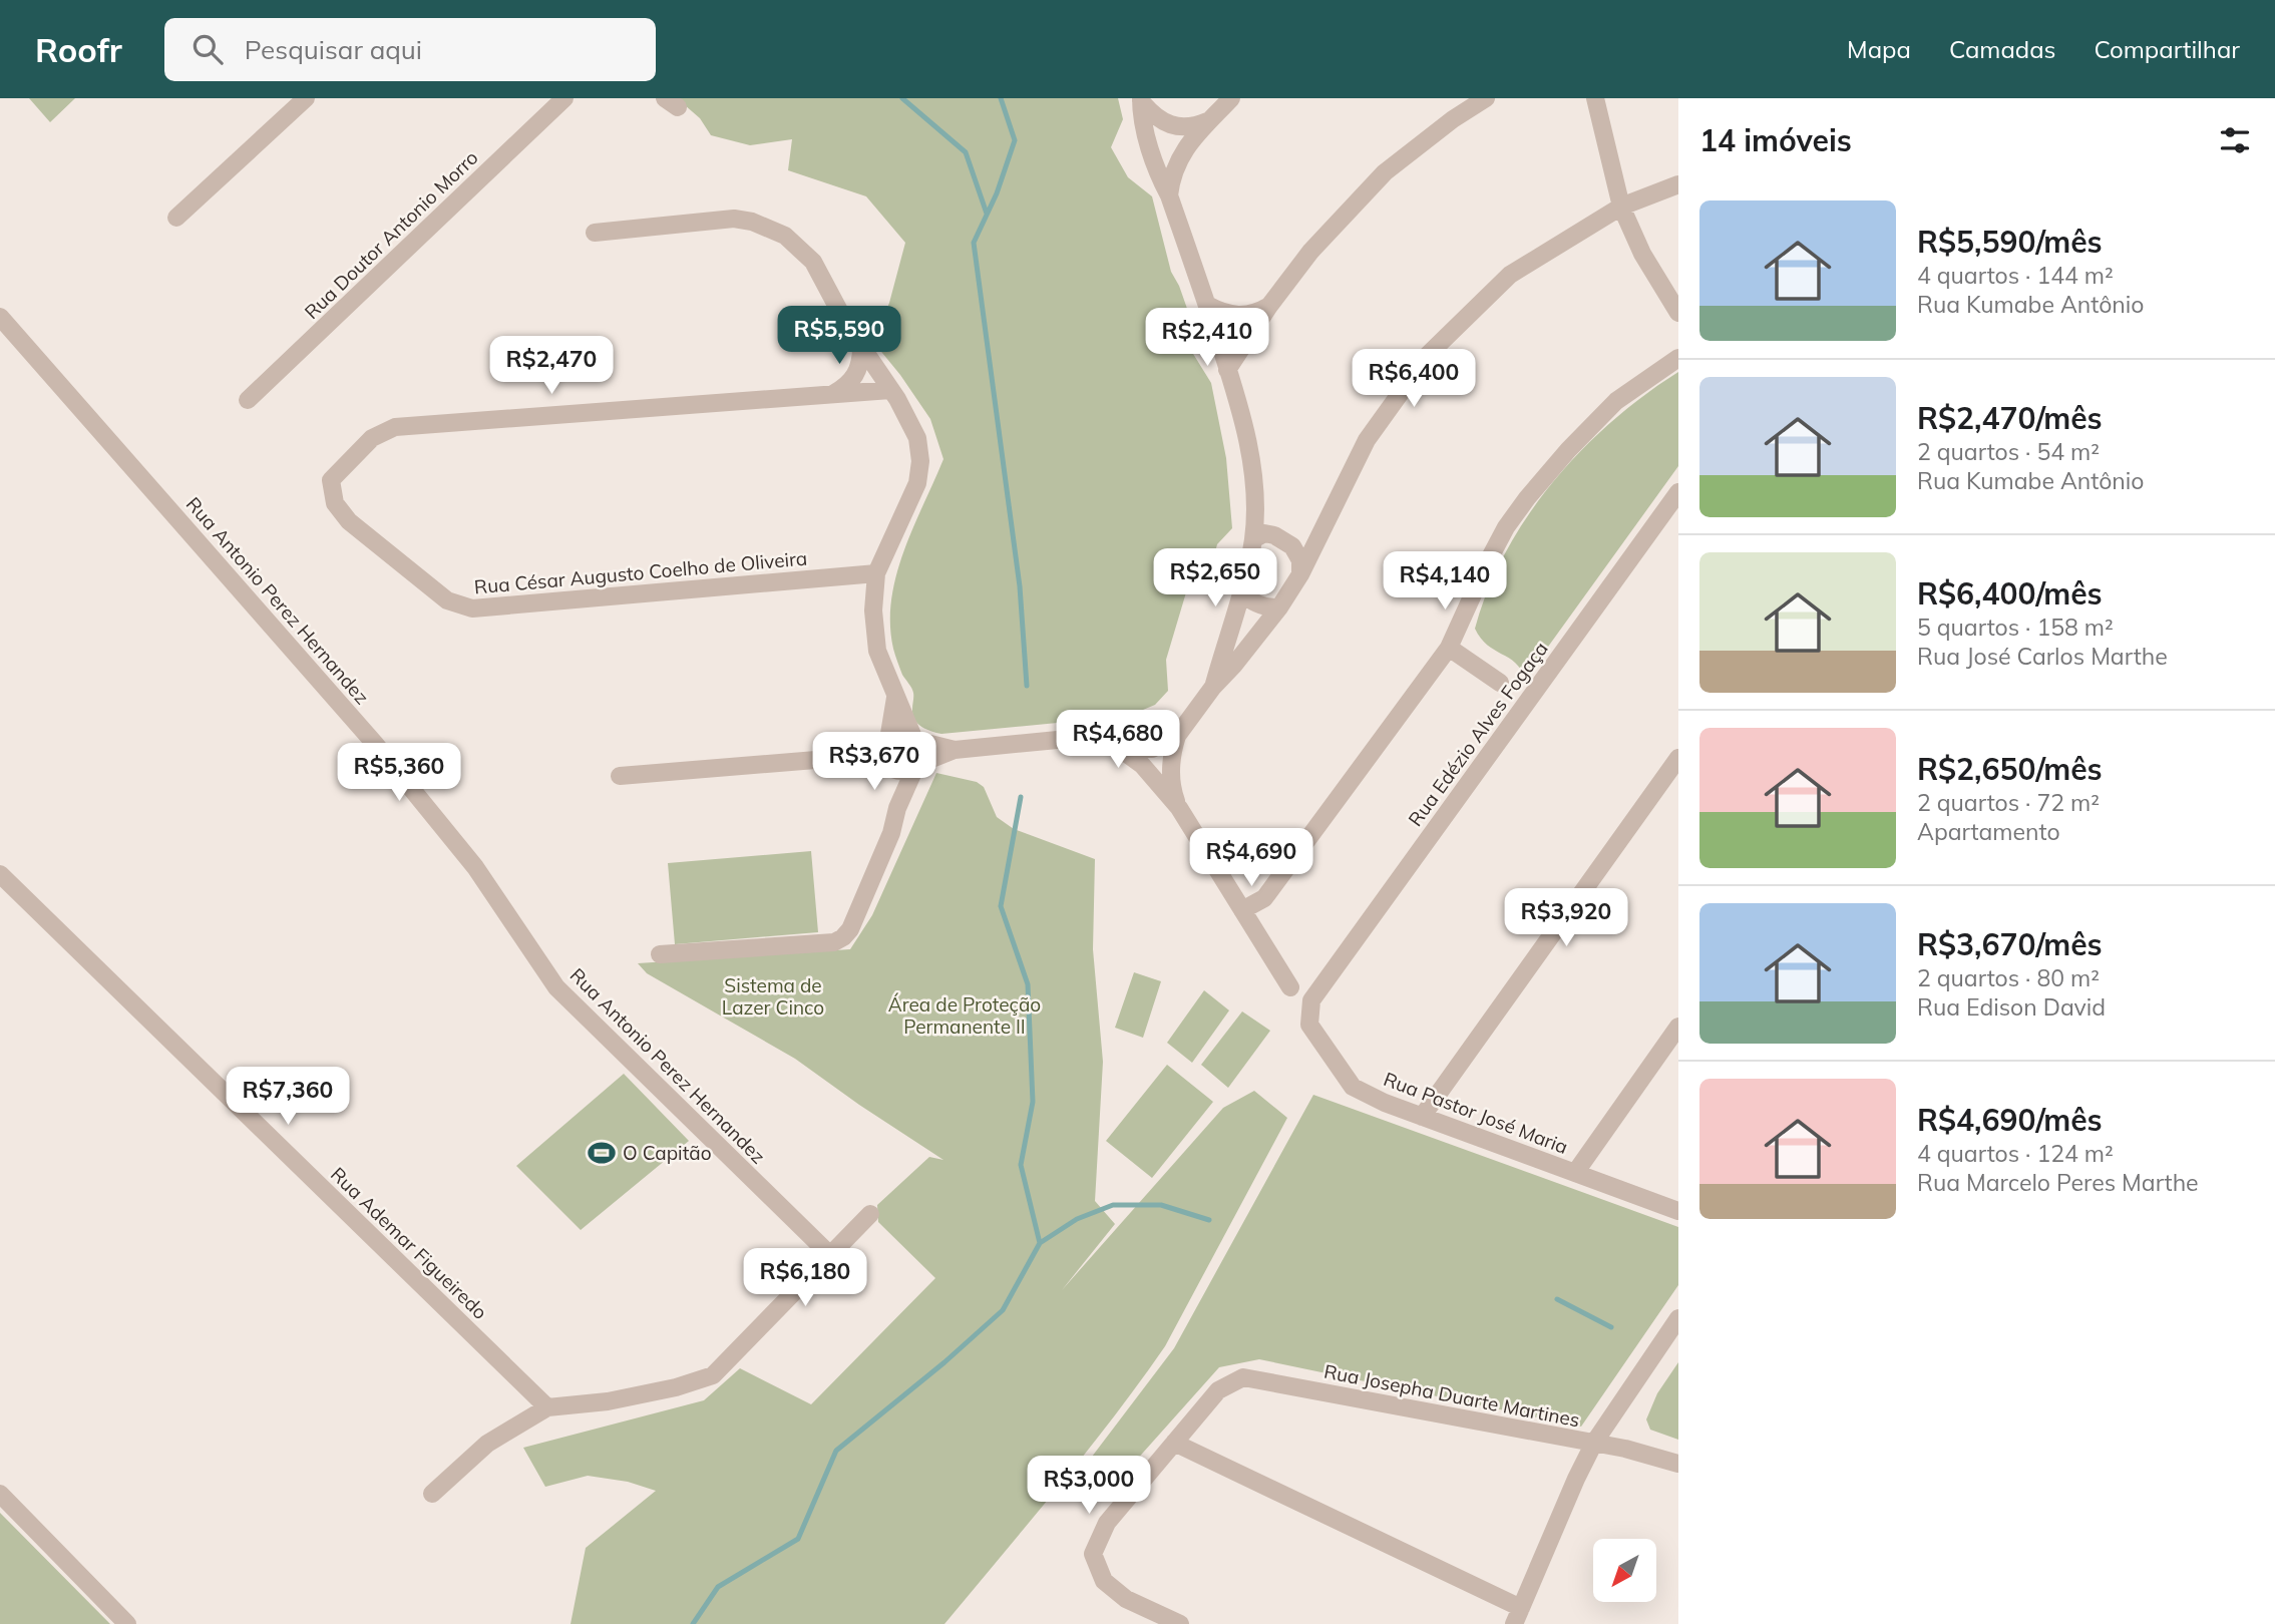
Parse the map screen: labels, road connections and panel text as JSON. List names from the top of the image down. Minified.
{"streets":{"street":["Rua Doutor Antonio Morro","Rua César Augusto Coelho de Oliveira","Rua Antonio Perez Hernandez","Rua Edézio Alves Fogaça","Rua Pastor José Maria","Rua Ademar Figueiredo","Rua Josepha Duarte Martines"]},"crossings":[["Rua Edézio Alves Fogaça","Rua Pastor José Maria"]],"parks":["Sistema de Lazer Cinco","Área de Proteção Permanente II"],"places":{"sports":["O Capitão"]},"north":"bottom left","page":{"header":"Roofr","search":"Pesquisar aqui","nav":["Mapa","Camadas","Compartilhar"],"heading":"14 imóveis","list":[{"name":"R$5,590/mês","note":"4 quartos · 144 m² · Rua Kumabe Antônio"},{"name":"R$2,470/mês","note":"2 quartos · 54 m² · Rua Kumabe Antônio"},{"name":"R$6,400/mês","note":"5 quartos · 158 m² · Rua José Carlos Marthe"},{"name":"R$2,650/mês","note":"2 quartos · 72 m² · Apartamento"},{"name":"R$3,670/mês","note":"2 quartos · 80 m² · Rua Edison David"},{"name":"R$4,690/mês","note":"4 quartos · 124 m² · Rua Marcelo Peres Marthe"}],"price":["R$5,590","R$2,410","R$2,470","R$6,400","R$2,650","R$4,140","R$4,680","R$3,670","R$5,360","R$4,690","R$3,920","R$7,360","R$6,180","R$3,000"]}}
